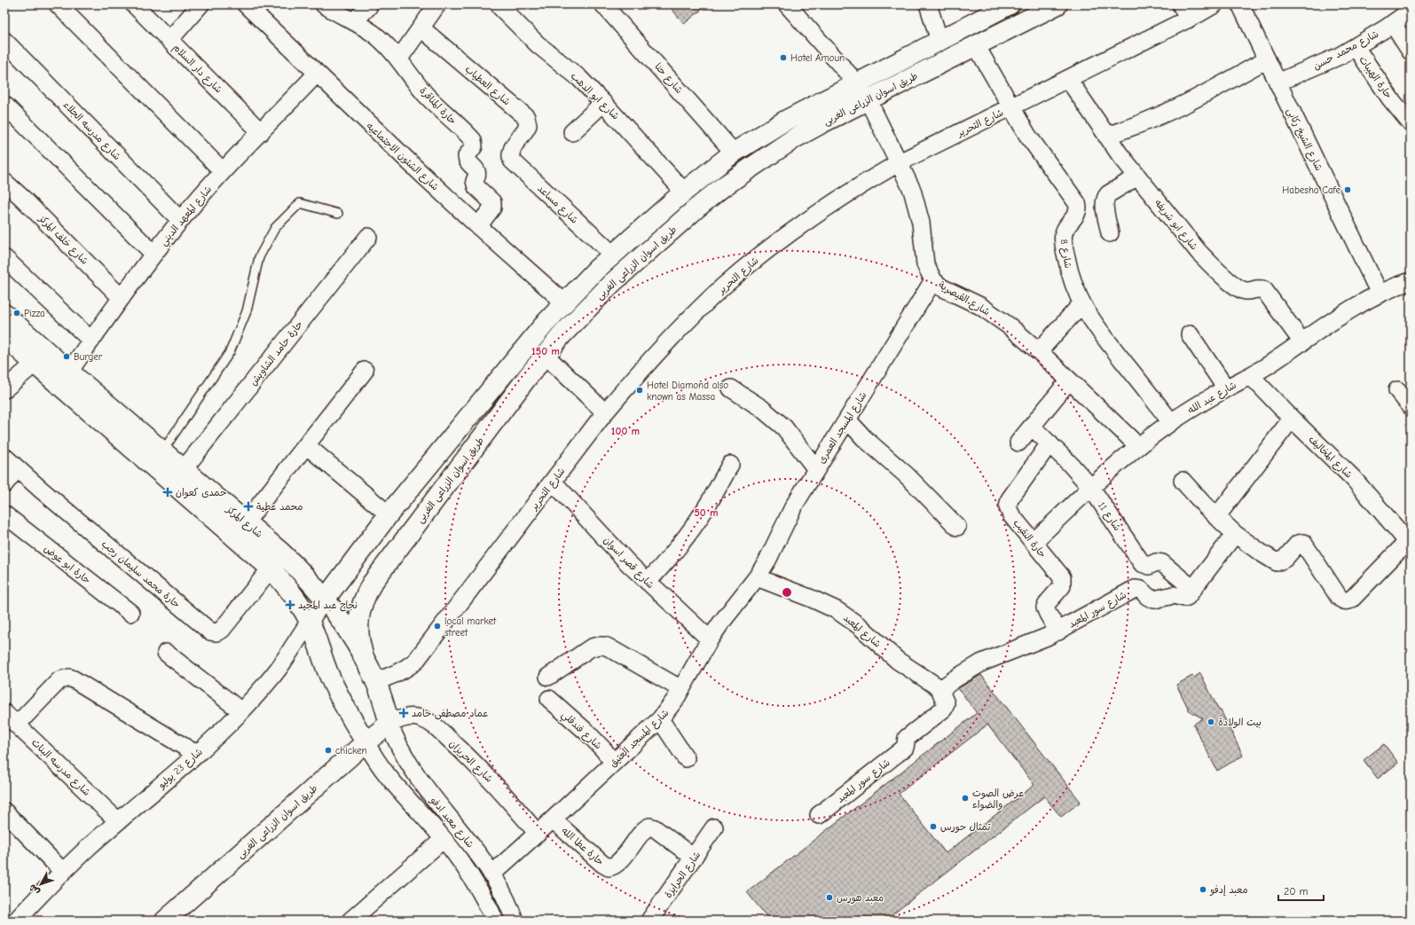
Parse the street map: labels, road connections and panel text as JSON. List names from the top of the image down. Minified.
{"streets":{"main road":["طريق اسوان الزراعى الغربى","شارع المركز"],"street":["شارع محمد حسن","شارع دار السلام","حارة الهيبات","شارع حنا","شارع العطياب","شارع ابو الدهب","حارة المناقرة","شارع التحرير","شارع مدرسه الجلاء","شارع الشيخ ركابى","شارع الشئون الاجتماعيه","شارع مساعد","شارع المعهد الديني","شارع ابو شريفه","شارع خلف المركز","شارع 8","شارع القيصرية","حارة حامد الشاويش","شارع عبد الله","شارع المسجد العمرى","شارع المخاليف","شارع 11","حارة النقيب","شارع قصر اسوان","حارة ابو عوض","حارة محمد سليمان رجب","شارع سور المعبد","شارع المعبد","شارع فندقلي","شارع المسجد العتيق","شارع الحريزان","شارع مدرسه البنات","شارع 23 يوليو","شارع معبد ادفو","حارة عطا الله","شارع الحرايزة"]},"crossings":[["شارع محمد حسن","حارة الهيبات"],["شارع محمد حسن","شارع الشيخ ركابى"],["شارع دار السلام","شارع المعهد الديني"],["شارع حنا","طريق اسوان الزراعى الغربى"],["شارع العطياب","شارع مساعد"],["شارع ابو الدهب","طريق اسوان الزراعى الغربى"],["طريق اسوان الزراعى الغربى","شارع الشئون الاجتماعيه"],["طريق اسوان الزراعى الغربى","شارع مساعد"],["طريق اسوان الزراعى الغربى","شارع 8"],["طريق اسوان الزراعى الغربى","شارع القيصرية"],["طريق اسوان الزراعى الغربى","شارع المركز"],["طريق اسوان الزراعى الغربى","شارع الحريزان"],["طريق اسوان الزراعى الغربى","شارع 23 يوليو"],["طريق اسوان الزراعى الغربى","شارع معبد ادفو"],["حارة المناقرة","شارع الشئون الاجتماعيه"],["شارع التحرير","شارع ابو شريفه"],["شارع التحرير","شارع 8"],["شارع التحرير","شارع القيصرية"],["شارع التحرير","شارع المركز"],["شارع التحرير","شارع قصر اسوان"],["شارع مدرسه الجلاء","شارع المعهد الديني"],["شارع الشيخ ركابى","شارع عبد الله"],["شارع الشئون الاجتماعيه","شارع المعهد الديني"],["شارع المعهد الديني","شارع خلف المركز"],["شارع المعهد الديني","شارع المركز"],["شارع ابو شريفه","شارع عبد الله"],["شارع 8","شارع عبد الله"],["شارع القيصرية","شارع عبد الله"],["شارع القيصرية","شارع المسجد العمرى"],["حارة حامد الشاويش","شارع المركز"],["شارع عبد الله","شارع المخاليف"],["شارع عبد الله","شارع 11"],["شارع عبد الله","حارة النقيب"],["شارع المسجد العمرى","شارع المعبد"],["شارع المسجد العمرى","شارع المسجد العتيق"],["شارع 11","حارة النقيب"],["شارع 11","شارع سور المعبد"],["شارع المركز","حارة محمد سليمان رجب"],["شارع المركز","شارع الحريزان"],["شارع المركز","شارع 23 يوليو"],["شارع المركز","شارع معبد ادفو"],["حارة النقيب","شارع سور المعبد"],["شارع قصر اسوان","شارع المسجد العتيق"],["شارع سور المعبد","شارع المعبد"],["شارع المعبد","شارع المسجد العتيق"],["شارع فندقلي","شارع المسجد العتيق"],["شارع المسجد العتيق","شارع الحريزان"],["شارع المسجد العتيق","شارع معبد ادفو"],["شارع المسجد العتيق","حارة عطا الله"],["شارع الحريزان","شارع معبد ادفو"],["شارع مدرسه البنات","شارع 23 يوليو"],["حارة عطا الله","شارع الحرايزة"]],"places":{"other":["Hotel Amoun","Habesha Cafe","Pizza","Burger","Hotel Diamond also known as Massa","local market street","بيت الولادة","chicken","عرض الصوت والضواء","تمثال حورس","معبد إدفو","معبد هورس"],"health":["حمدى كعوان","محمد عطية","نجاح عبد المجيد","عماد مصطفى حامد"]},"scale_bar":"20 m","north":"bottom left","rings":["150 m","100 m","50 m"]}
